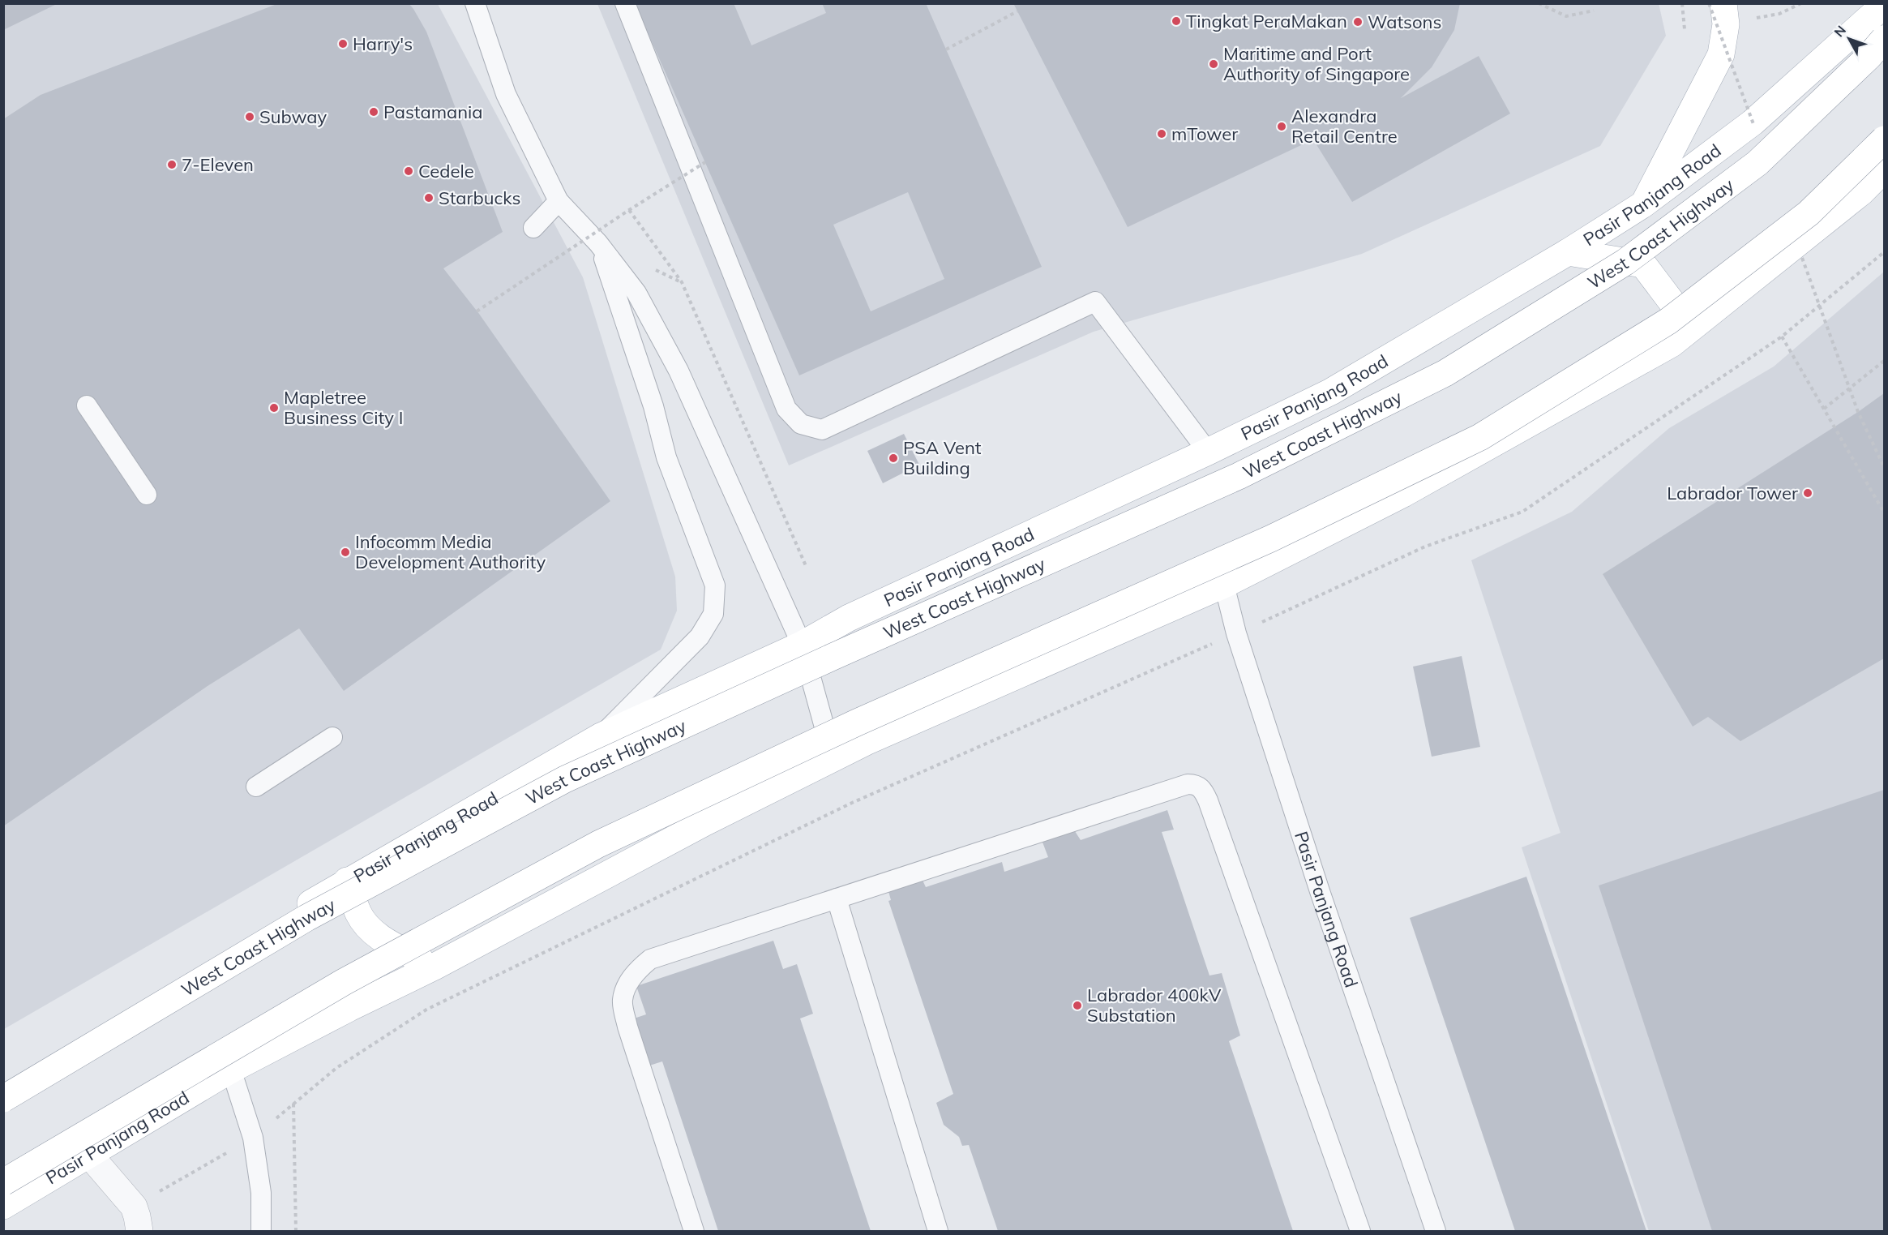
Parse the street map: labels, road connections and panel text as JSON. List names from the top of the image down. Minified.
{"streets":{"main road":["Pasir Panjang Road","West Coast Highway"]},"places":["Tingkat PeraMakan","Watsons","Harry's","Maritime and Port Authority of Singapore","Pastamania","Subway","Alexandra Retail Centre","mTower","7-Eleven","Cedele","Starbucks","Mapletree Business City I","PSA Vent Building","Labrador Tower","Infocomm Media Development Authority","Labrador 400kV Substation"],"north":"top left"}
